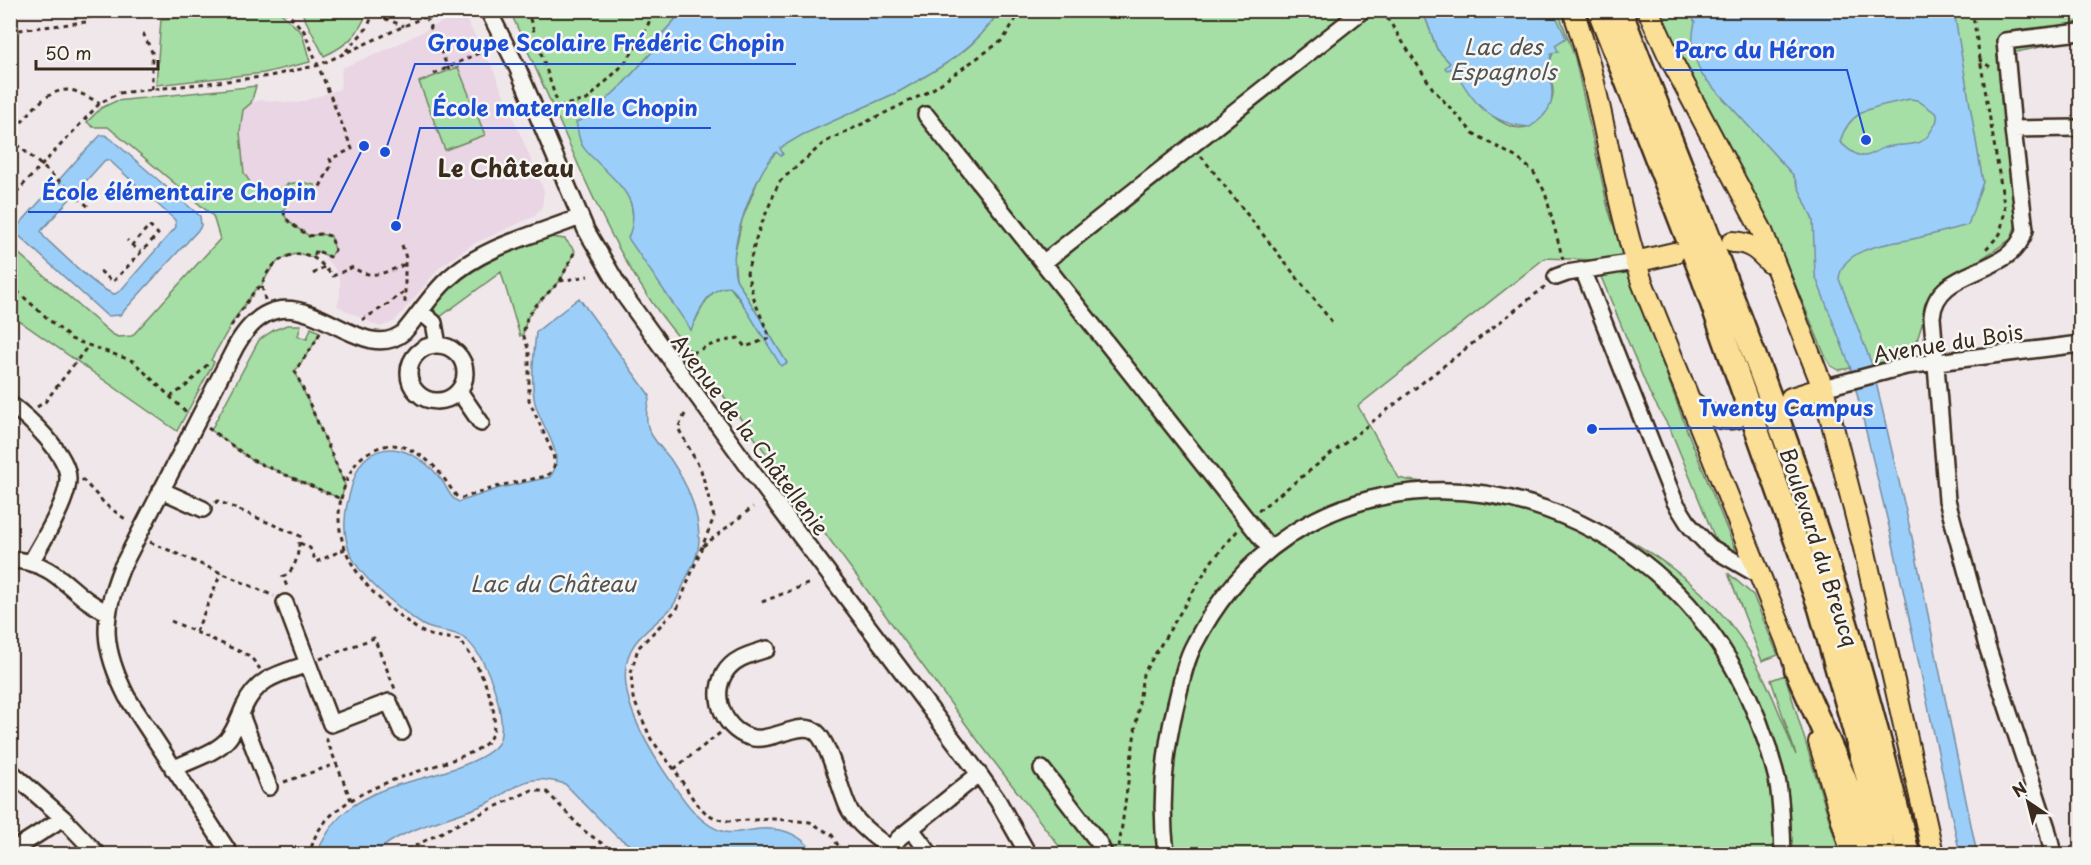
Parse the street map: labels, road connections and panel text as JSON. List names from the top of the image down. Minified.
{"streets":{"highway":["Boulevard du Breucq"],"street":["Avenue du Bois","Avenue de la Châtellenie"]},"crossings":[["Avenue du Bois","Boulevard du Breucq"]],"districts":["Le Château"],"water":["Lac des Espagnols","Lac du Château"],"places":["Parc du Héron","École élémentaire Chopin","Groupe Scolaire Frédéric Chopin","École maternelle Chopin","Twenty Campus"],"scale_bar":"50 m","north":"top left"}
